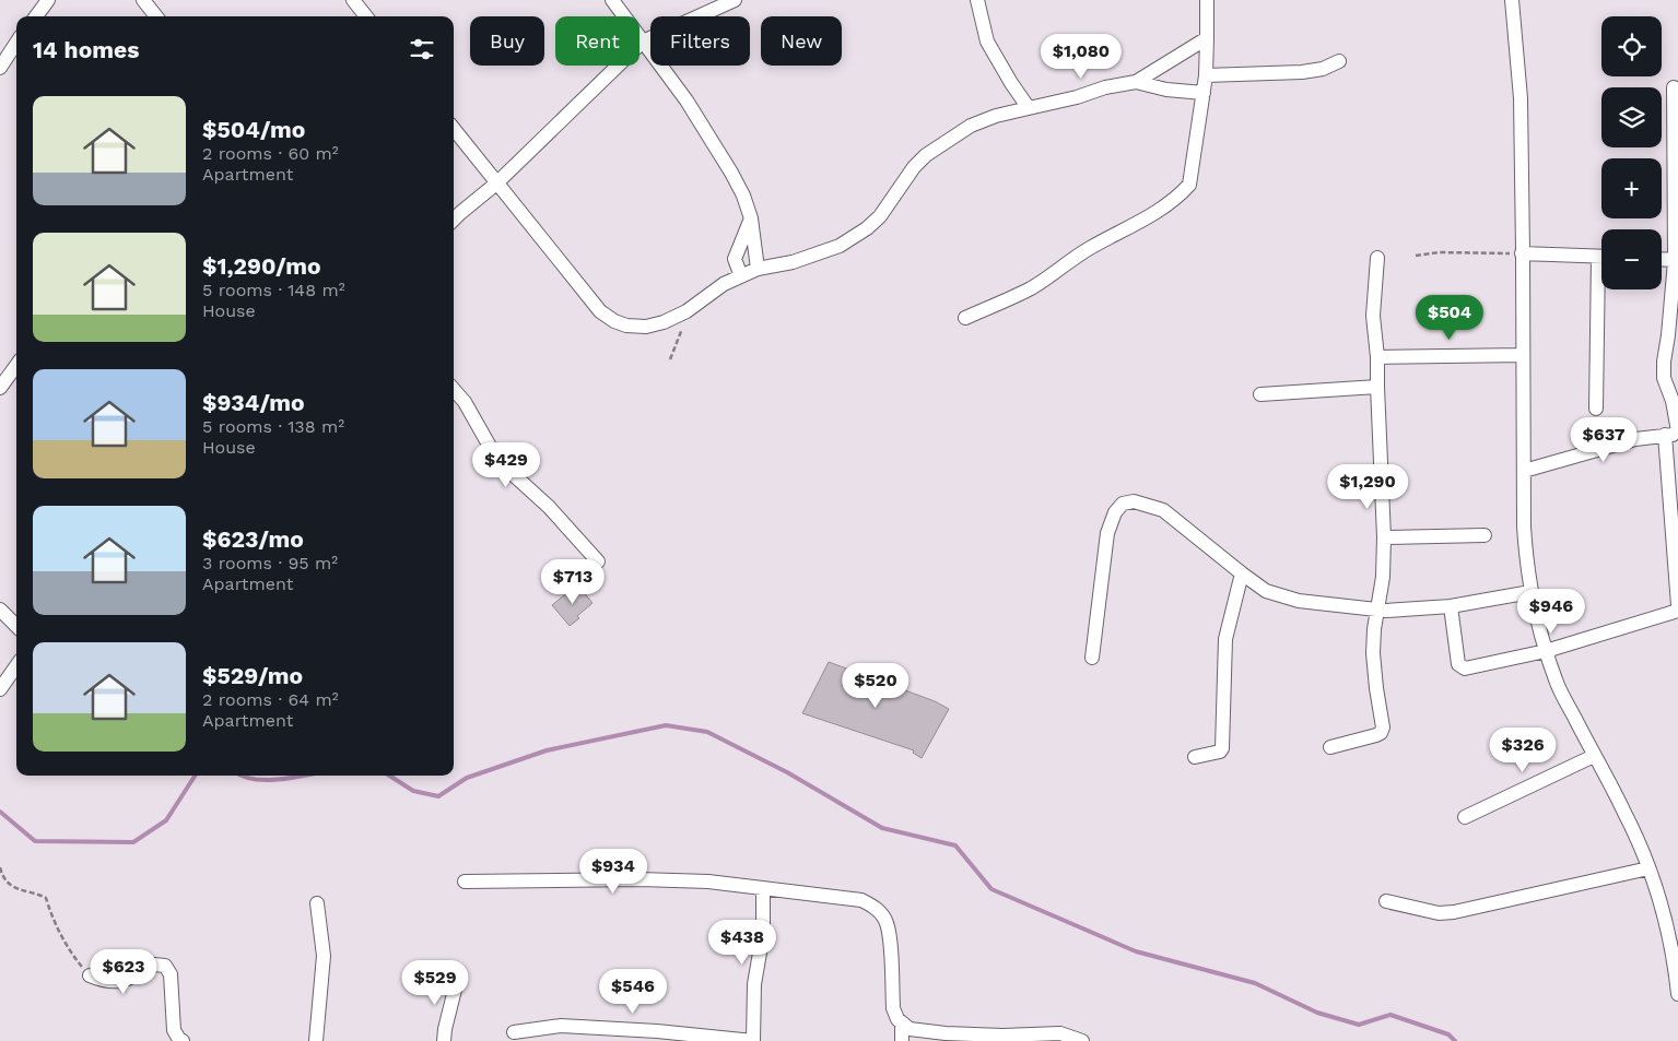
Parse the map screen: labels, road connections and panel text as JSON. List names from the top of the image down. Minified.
{"page":{"map_buttons":["+","−"],"chip":["Buy","Rent","Filters","New"],"heading":"14 homes","price":["$1,080","$504","$637","$429","$1,290","$713","$946","$520","$326","$934","$438","$623","$529","$546"],"list":[{"name":"$504/mo","note":"2 rooms · 60 m² · Apartment"},{"name":"$1,290/mo","note":"5 rooms · 148 m² · House"},{"name":"$934/mo","note":"5 rooms · 138 m² · House"},{"name":"$623/mo","note":"3 rooms · 95 m² · Apartment"},{"name":"$529/mo","note":"2 rooms · 64 m² · Apartment"}]}}
